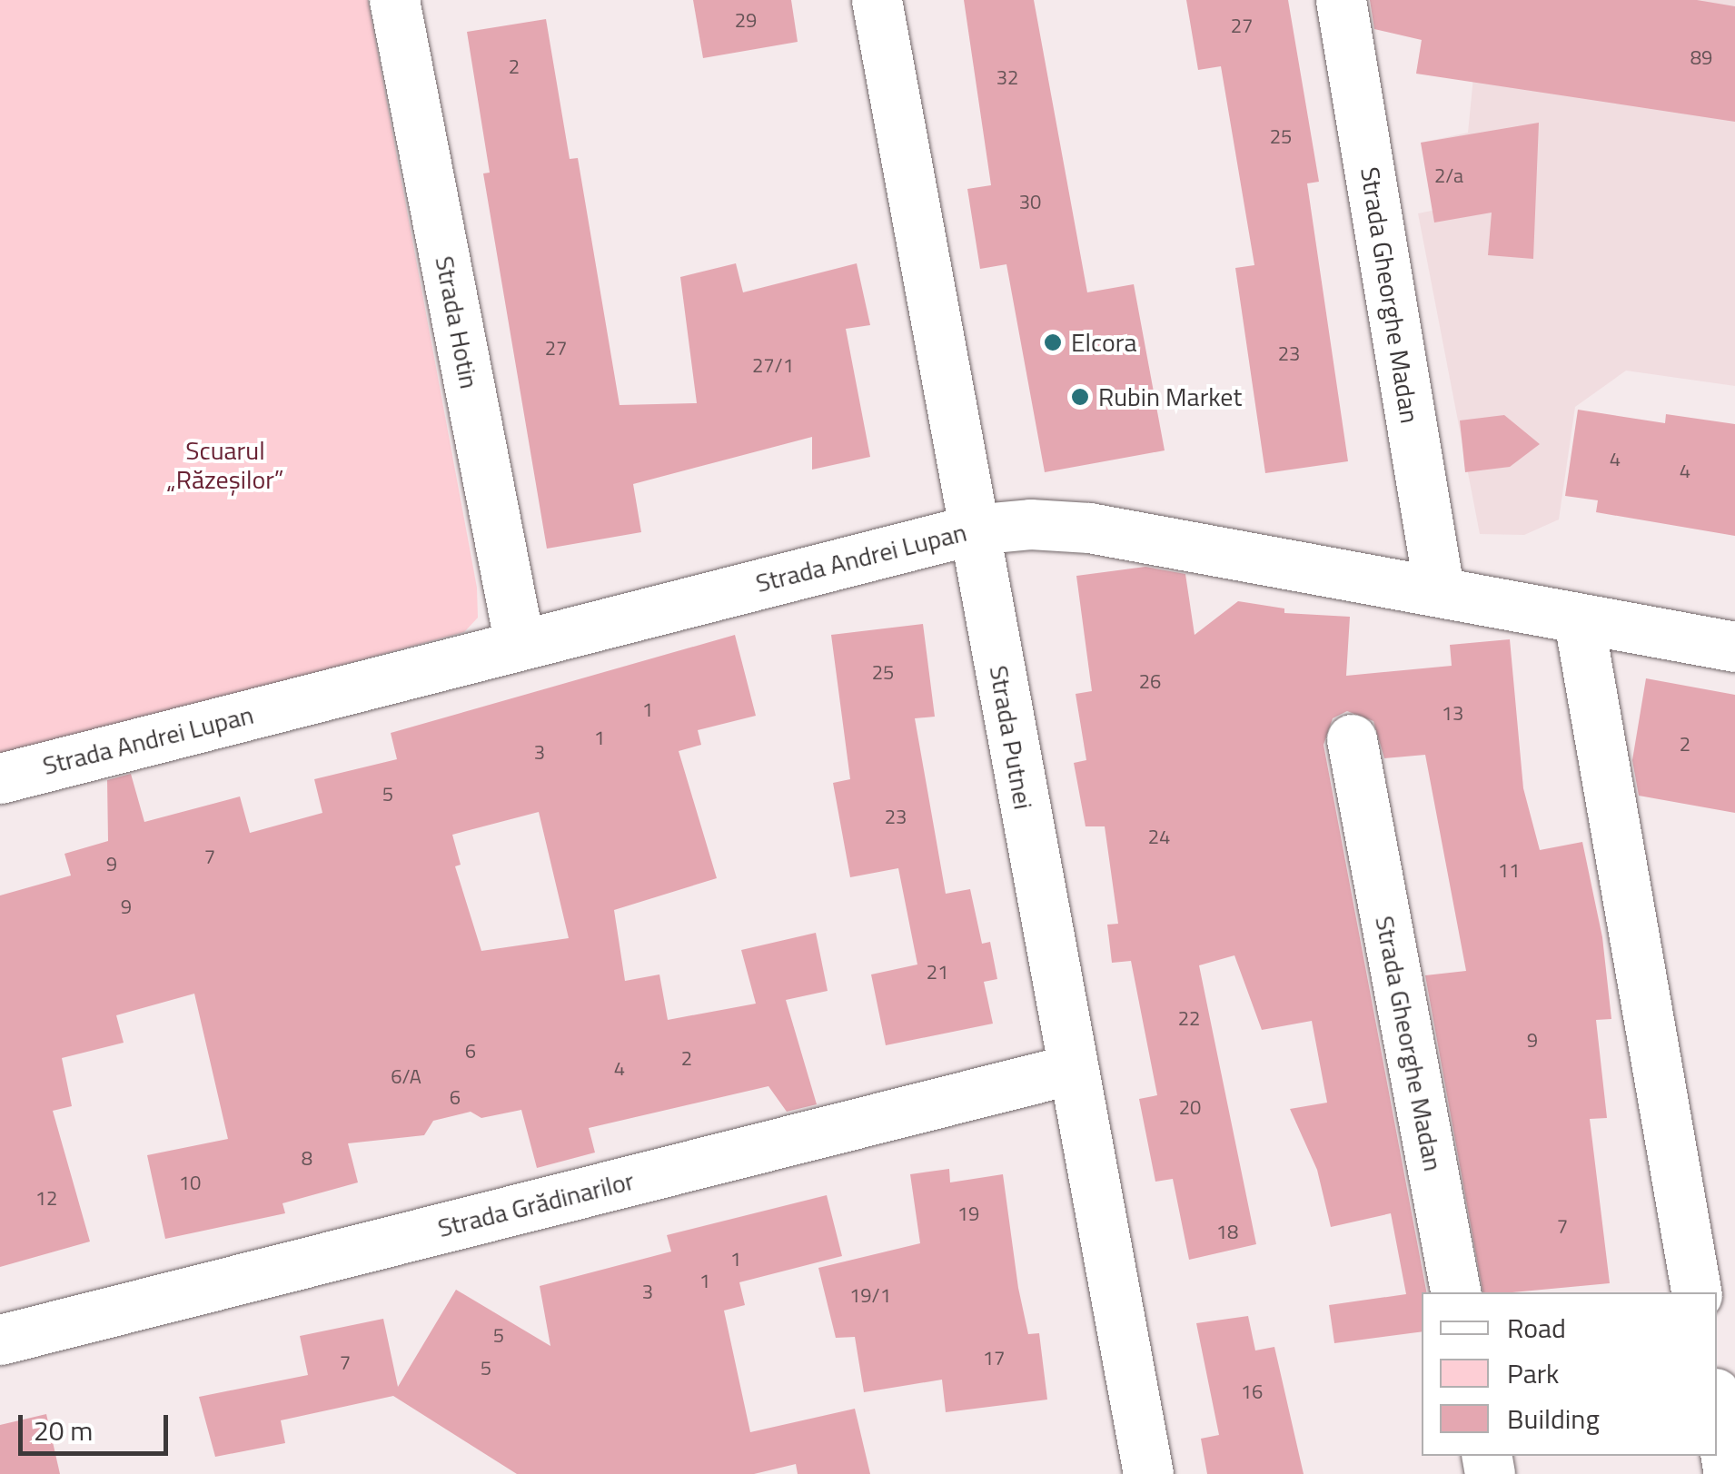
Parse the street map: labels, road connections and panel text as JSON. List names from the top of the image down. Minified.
{"streets":{"street":["Strada Gheorghe Madan","Strada Hotin","Strada Andrei Lupan","Strada Putnei","Strada Grădinarilor"]},"crossings":[["Strada Gheorghe Madan","Strada Andrei Lupan"],["Strada Hotin","Strada Andrei Lupan"],["Strada Andrei Lupan","Strada Putnei"],["Strada Putnei","Strada Grădinarilor"]],"parks":["Scuarul „Răzeșilor”"],"places":["Elcora","Rubin Market"],"house_numbers":["29","27","89","2","32","25","2/a","30","27","23","27/1","4","4","25","26","1","13","1","2","3","5","23","24","7","9","11","9","21","22","9","6","2","4","6/A","6","20","8","10","12","19","7","18","1","1","3","19/1","5","17","7","5","16"],"legend":["Road","Park","Building"],"scale_bar":"20 m"}
